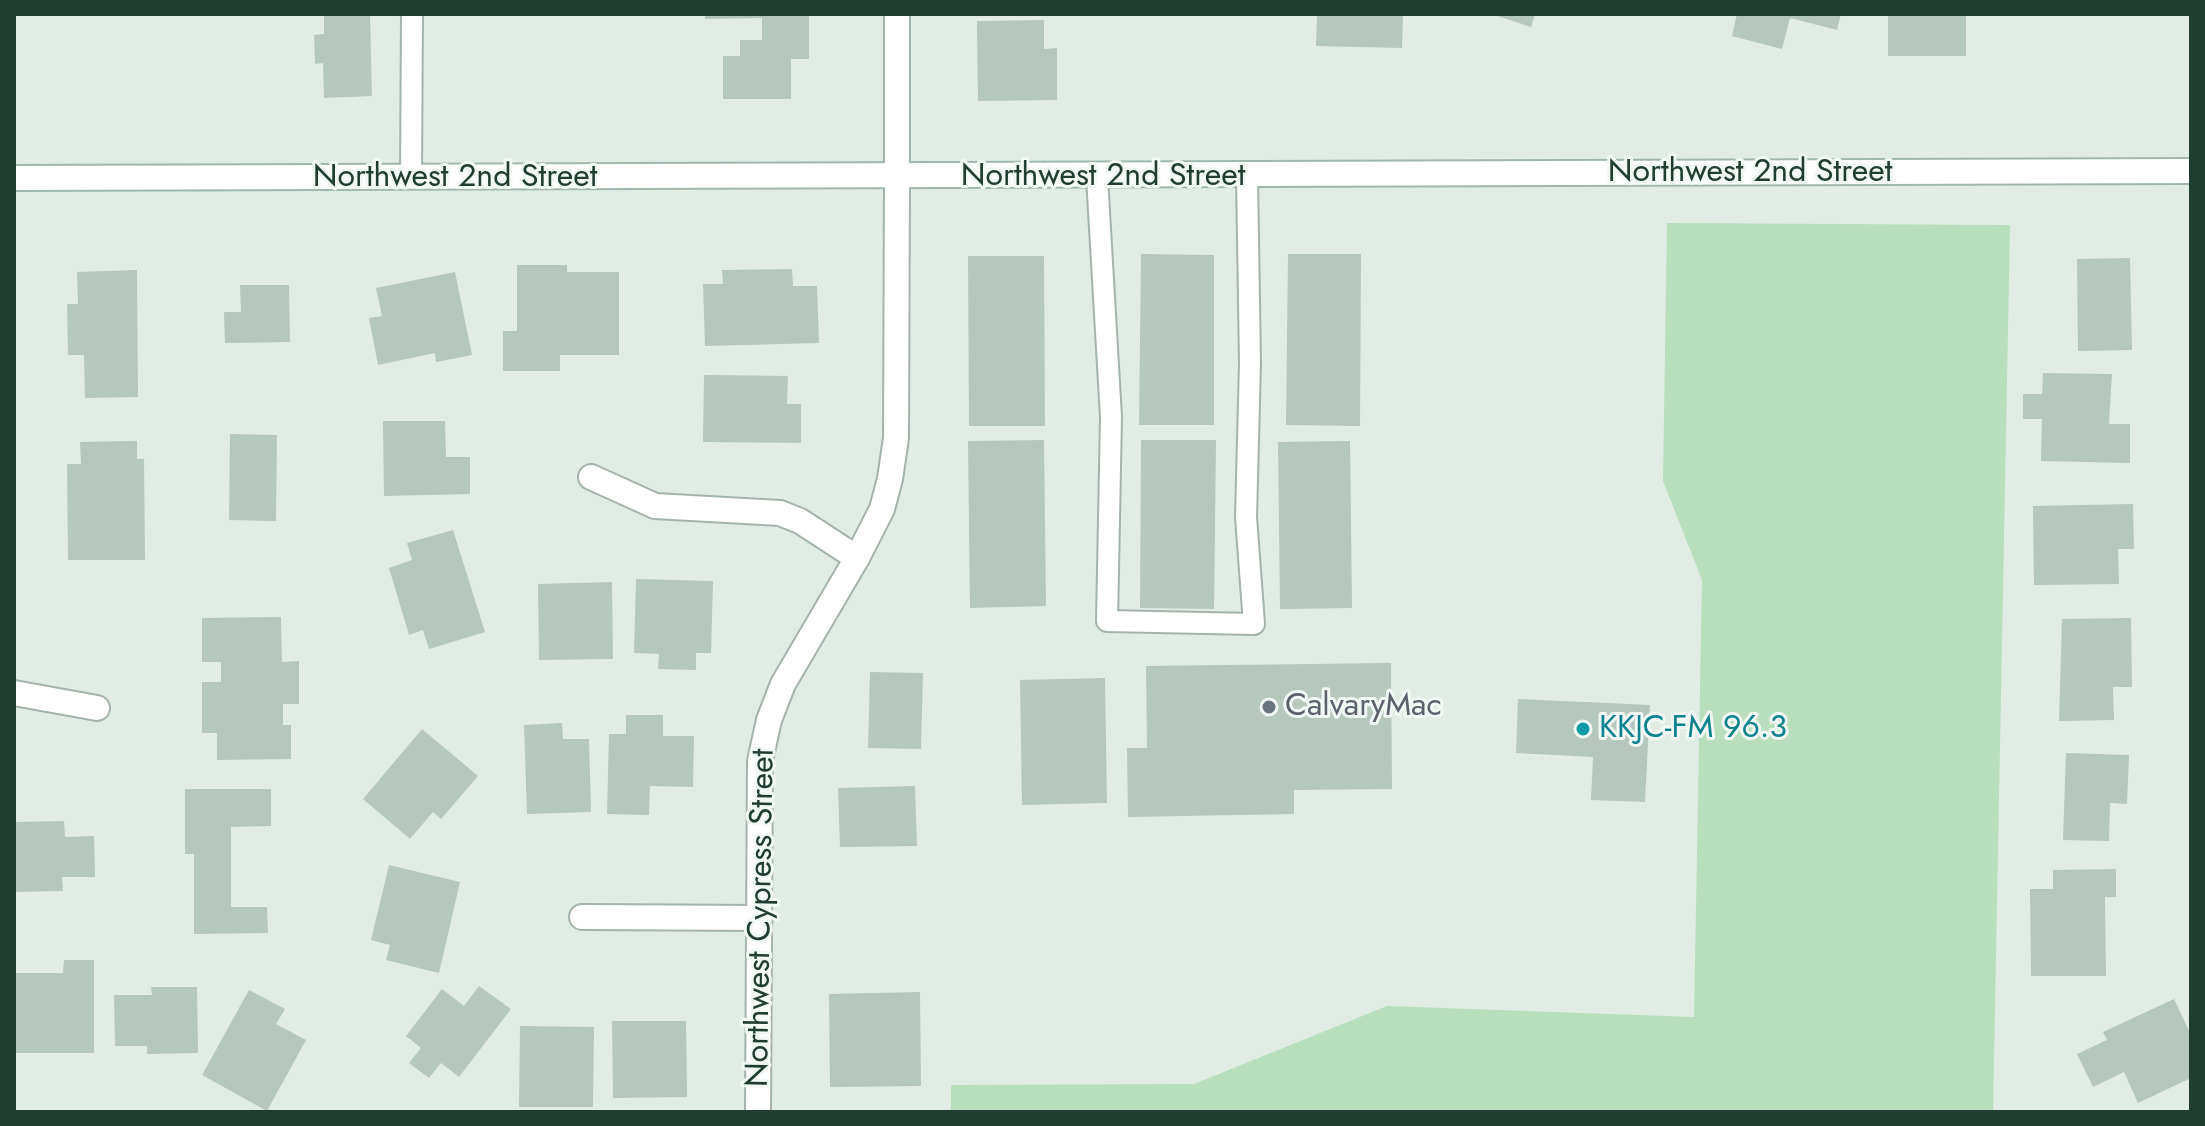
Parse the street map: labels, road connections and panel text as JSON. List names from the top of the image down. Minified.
{"streets":{"main road":["Northwest 2nd Street","Northwest Cypress Street"]},"crossings":[["Northwest 2nd Street","Northwest Cypress Street"]],"places":["CalvaryMac","KKJC-FM 96.3"]}
